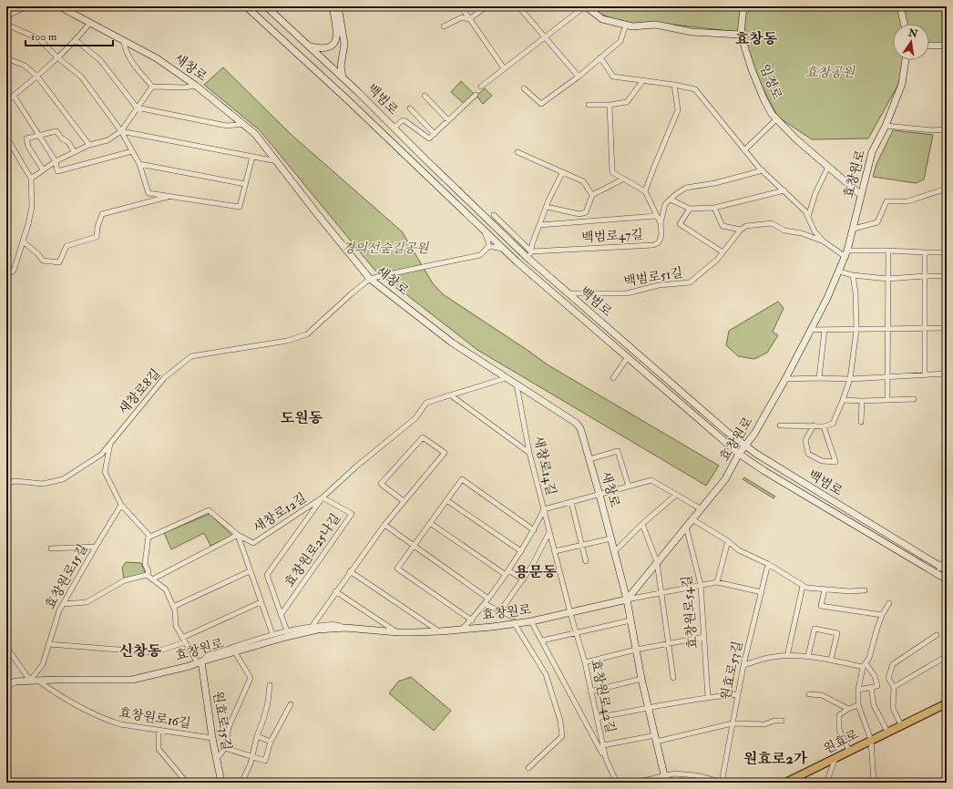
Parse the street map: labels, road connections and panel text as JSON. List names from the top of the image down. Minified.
{"streets":{"main road":["새창로","임정로","백범로","효창원로","원효로35길","원효로"],"street":["백범로47길","백범로51길","새창로8길","새창로14길","새창로12길","효창원로25나길","효창원로15길","효창원로54길","원효로53길","효창원로42길","효창원로16길"]},"crossings":[["새창로","효창원로"],["새창로","새창로8길"],["새창로","새창로14길"],["새창로","새창로12길"],["임정로","효창원로"],["백범로","효창원로"],["백범로","백범로47길"],["백범로","백범로51길"],["효창원로","새창로14길"],["효창원로","효창원로15길"],["효창원로","효창원로54길"],["효창원로","효창원로42길"],["효창원로","효창원로16길"],["효창원로","원효로35길"],["새창로14길","효창원로42길"],["새창로12길","효창원로25나길"],["효창원로16길","원효로35길"]],"districts":["효창동","도원동","용문동","신창동","원효로2가"],"parks":["효창공원","경의선숲길공원"],"scale_bar":"100 m","north":"top"}
